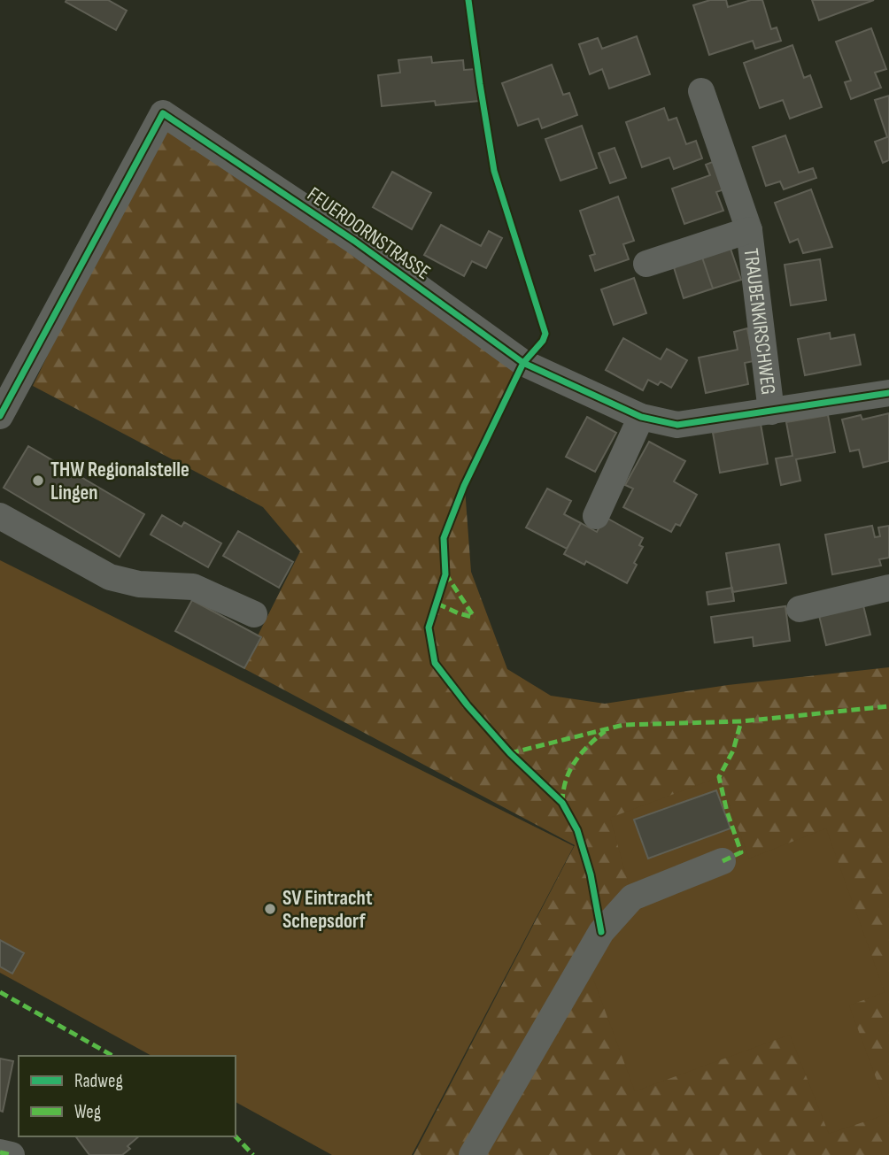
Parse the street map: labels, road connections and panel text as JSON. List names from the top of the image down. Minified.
{"streets":{"street":["FEUERDORNSTRASSE","TRAUBENKIRSCHWEG"]},"crossings":[["FEUERDORNSTRASSE","TRAUBENKIRSCHWEG"]],"places":["THW Regionalstelle Lingen","SV Eintracht Schepsdorf"],"legend":["Radweg","Weg"]}
